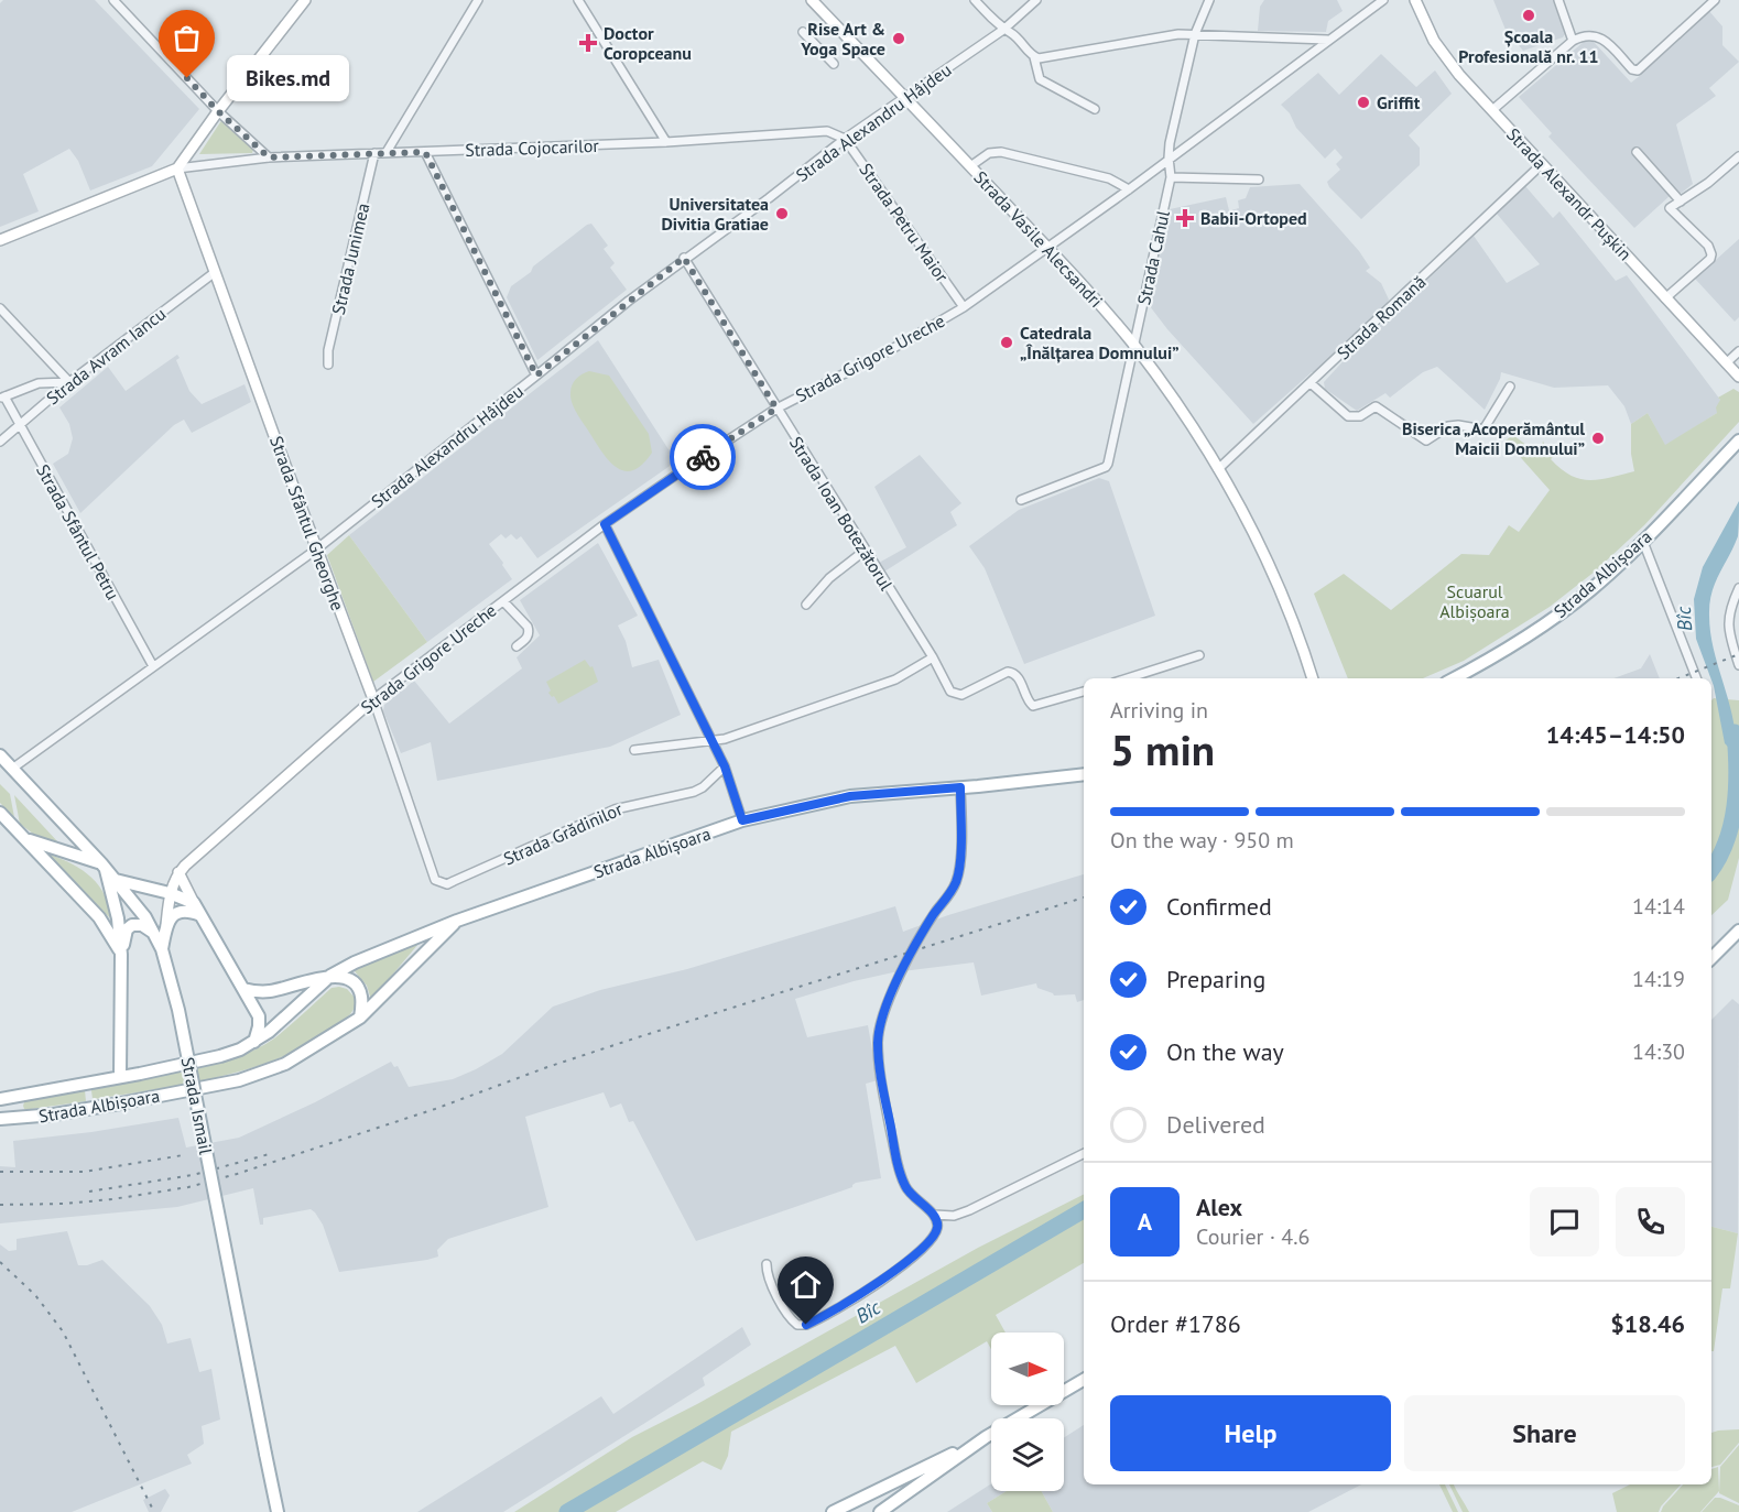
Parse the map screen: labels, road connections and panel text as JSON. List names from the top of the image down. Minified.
{"streets":{"main road":["Strada Alexandr Pușkin","Strada Vasile Alecsandri","Strada Grigore Ureche","Strada Sfântul Gheorghe","Strada Albișoara","Strada Ismail"],"street":["Strada Alexandru Hâjdeu","Strada Cojocarilor","Strada Petru Maior","Strada Cahul","Strada Junimea","Strada Romană","Strada Avram Iancu","Strada Ioan Botezătorul","Strada Sfântul Petru","Strada Grădinilor"]},"crossings":[["Strada Alexandru Hâjdeu","Strada Cojocarilor"],["Strada Alexandru Hâjdeu","Strada Petru Maior"],["Strada Alexandru Hâjdeu","Strada Vasile Alecsandri"],["Strada Alexandru Hâjdeu","Strada Ioan Botezătorul"],["Strada Alexandru Hâjdeu","Strada Sfântul Gheorghe"],["Strada Alexandru Hâjdeu","Strada Sfântul Petru"],["Strada Alexandru Hâjdeu","Strada Ismail"],["Strada Cojocarilor","Strada Petru Maior"],["Strada Cojocarilor","Strada Junimea"],["Strada Cojocarilor","Strada Sfântul Gheorghe"],["Strada Alexandr Pușkin","Strada Romană"],["Strada Petru Maior","Strada Grigore Ureche"],["Strada Vasile Alecsandri","Strada Cahul"],["Strada Vasile Alecsandri","Strada Romană"],["Strada Vasile Alecsandri","Strada Grigore Ureche"],["Strada Cahul","Strada Grigore Ureche"],["Strada Avram Iancu","Strada Sfântul Gheorghe"],["Strada Avram Iancu","Strada Sfântul Petru"],["Strada Grigore Ureche","Strada Ioan Botezătorul"],["Strada Grigore Ureche","Strada Sfântul Gheorghe"],["Strada Sfântul Gheorghe","Strada Grădinilor"]],"water":["Bîc"],"parks":["Scuarul Albișoara"],"places":{"other":["Școala Profesională nr. 11","Rise Art & Yoga Space","Bikes.md","Griffit","Universitatea Divitia Gratiae","Catedrala „Înălțarea Domnului”","Biserica „Acoperământul Maicii Domnului”"],"health":["Doctor Coropceanu","Babii-Ortoped"]},"north":"right","page":{"bubble":"Bikes.md","heading":["5 min","Arriving in","14:45–14:50"],"panel":["Alex","Courier · 4.6","Order #1786","$18.46"],"bar":"On the way · 950 m","list":[["Confirmed","14:14"],["Preparing","14:19"],["On the way","14:30"],"Delivered"],"round":"A","buttons":["Help","Share"]}}
